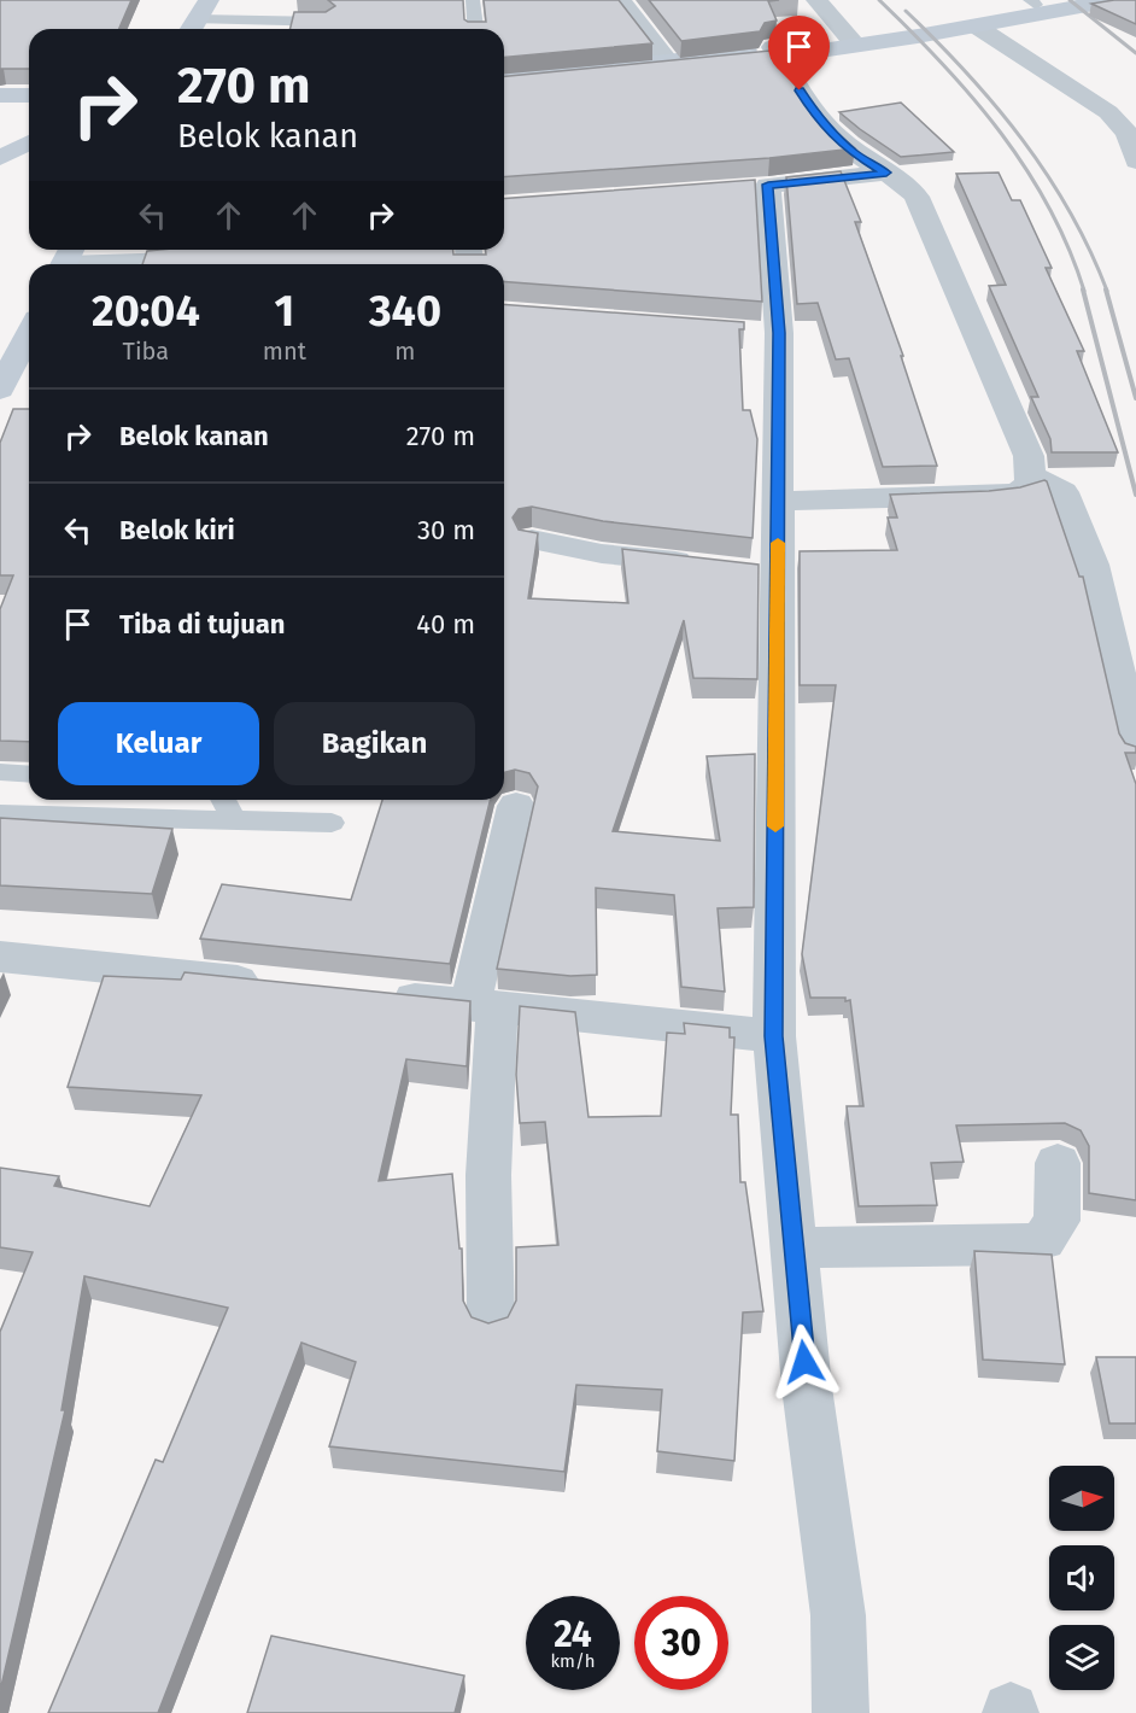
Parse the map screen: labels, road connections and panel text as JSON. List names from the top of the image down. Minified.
{"north":"right","page":{"turn":["270 m","Belok kanan"],"eta":["20:04","Tiba","1","mnt","340","m"],"list":[{"name":"Belok kanan","value":"270 m"},{"name":"Belok kiri","value":"30 m"},{"name":"Tiba di tujuan","value":"40 m"}],"buttons":["Keluar","Bagikan"],"speed":"24 km/h","limit":"30"}}
